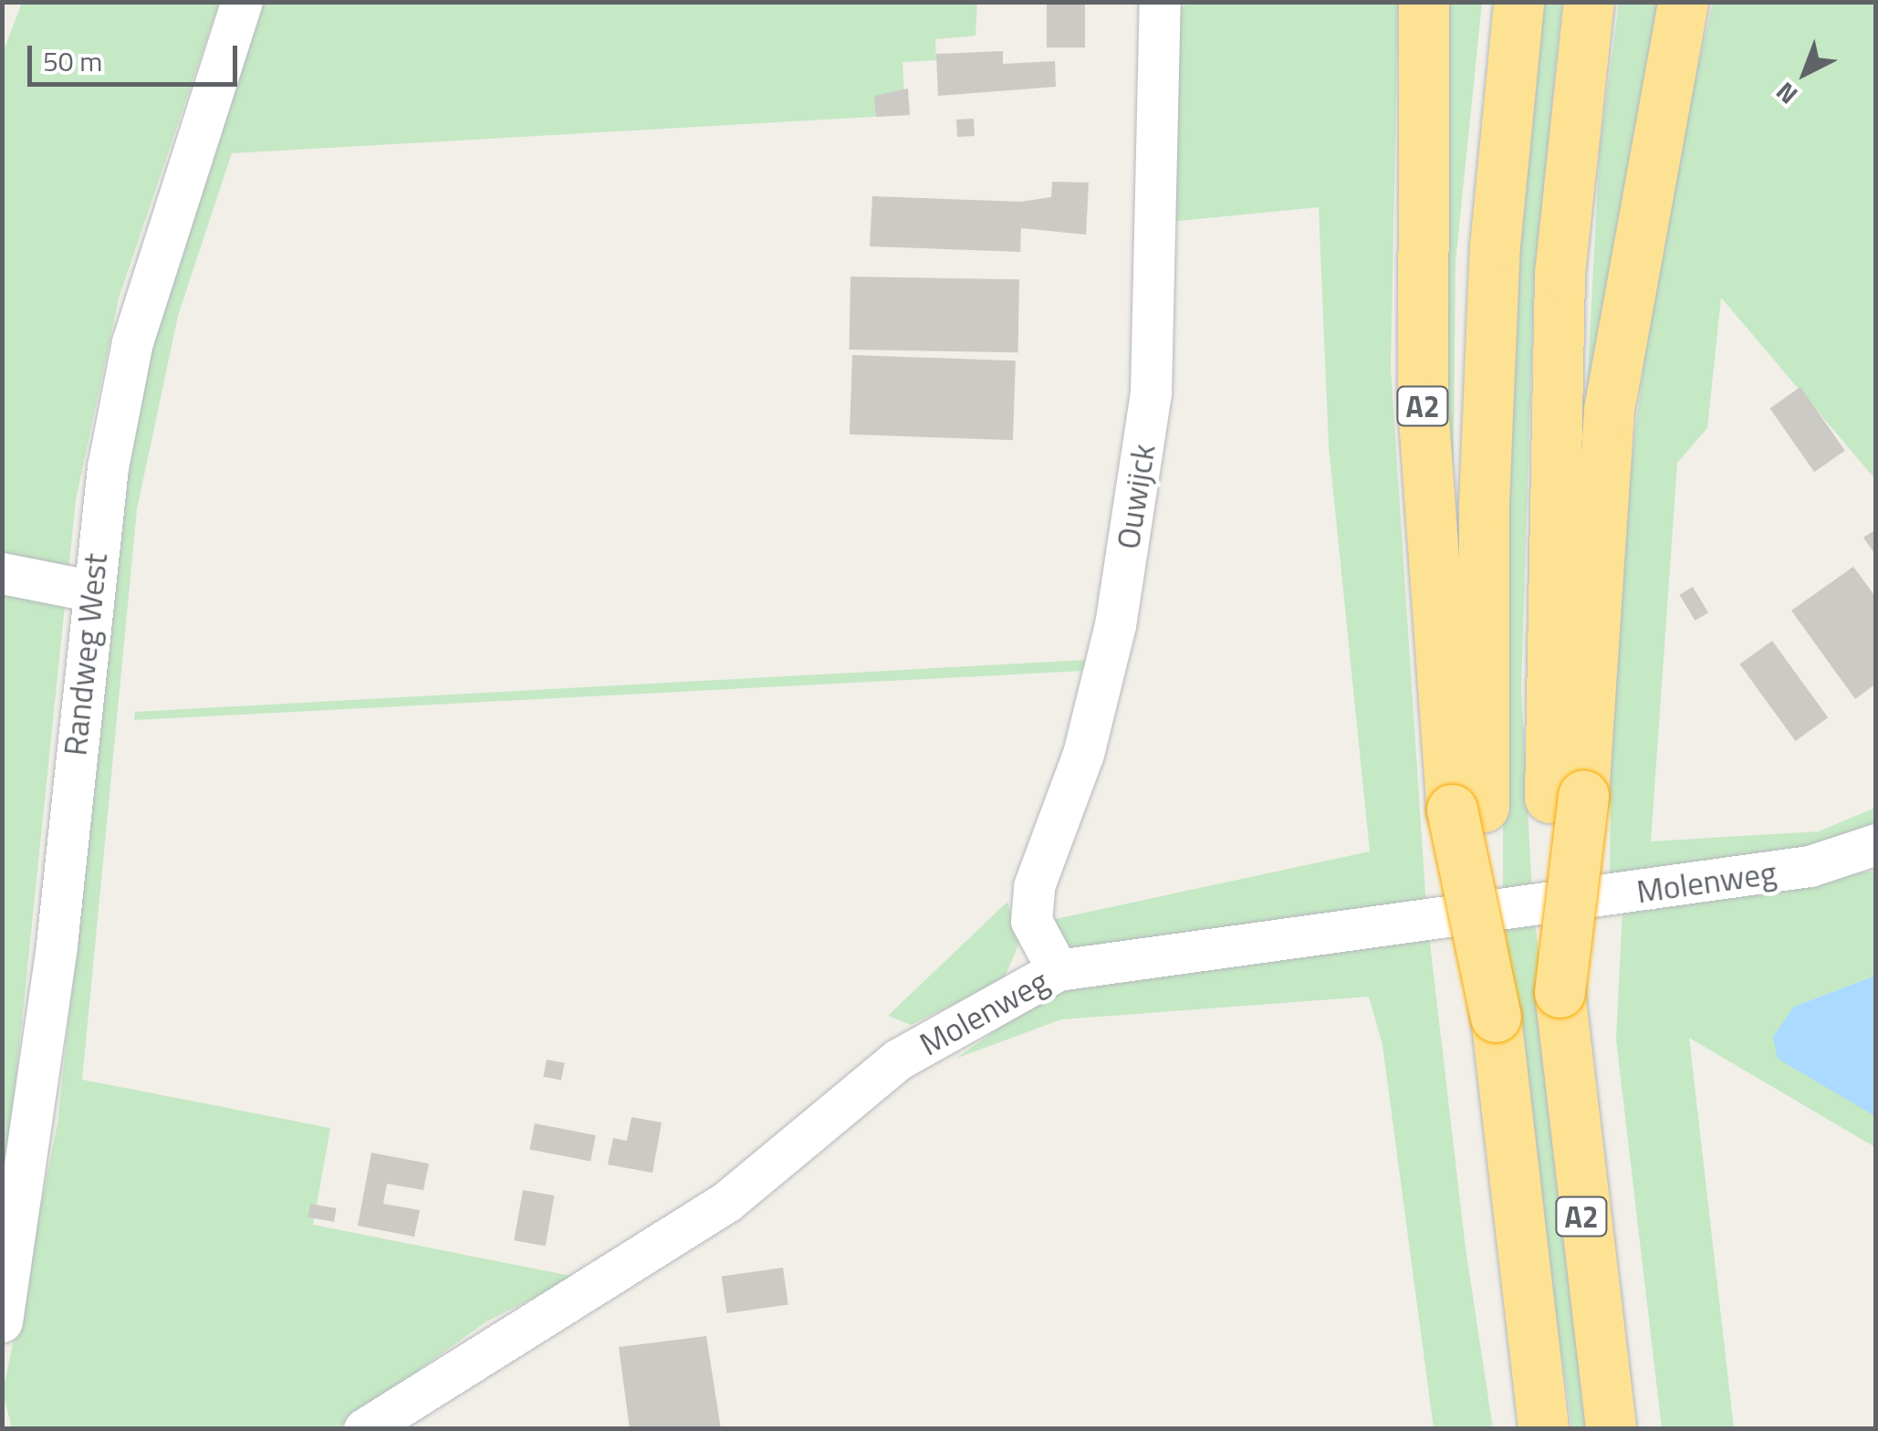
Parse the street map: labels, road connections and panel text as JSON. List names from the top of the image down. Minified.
{"streets":{"highway":["A2"],"street":["Ouwijck","Randweg West","Molenweg"]},"crossings":[["Ouwijck","Molenweg"]],"scale_bar":"50 m","north":"bottom left"}
